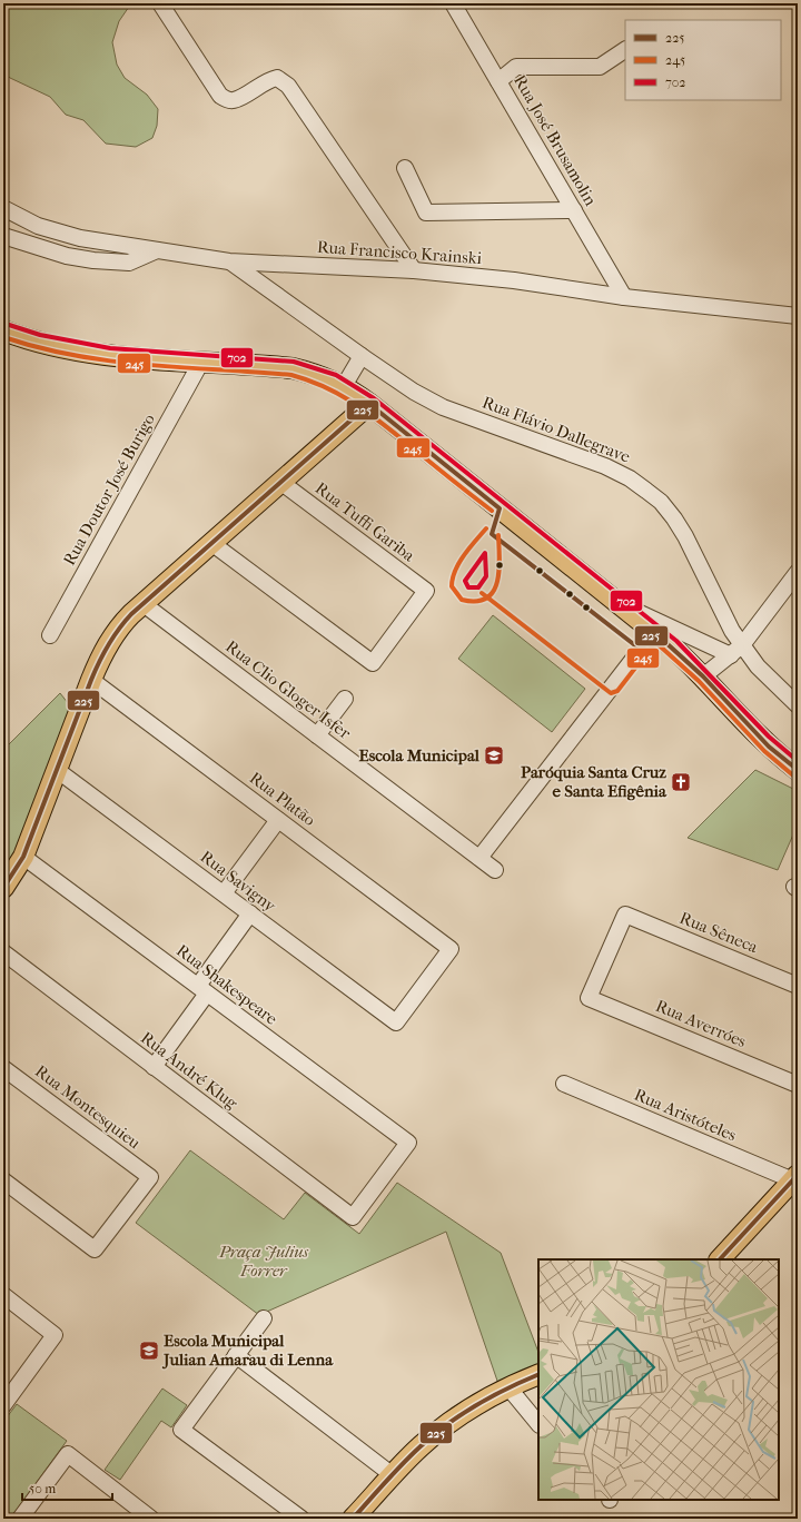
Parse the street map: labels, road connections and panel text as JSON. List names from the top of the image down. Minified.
{"streets":{"street":["Rua José Brusamolin","Rua Francisco Krainski","Rua Flávio Dallegrave","Rua Doutor José Burigo","Rua Tuffi Gariba","Rua Clio Gloger Isfer","Rua Platão","Rua Savigny","Rua Sêneca","Rua Shakespeare","Rua Averróes","Rua André Klug","Rua Montesquieu","Rua Aristóteles"]},"crossings":[["Rua José Brusamolin","Rua Francisco Krainski"],["Rua Francisco Krainski","Rua Flávio Dallegrave"],["Rua Platão","Rua Savigny"],["Rua Sêneca","Rua Averróes"],["Rua Shakespeare","Rua André Klug"]],"parks":["Praça Julius Forrer"],"places":{"school or university":["Escola Municipal","Escola Municipal Julian Amarau di Lenna"],"church":["Paróquia Santa Cruz e Santa Efigênia"]},"lines":["transit line 702","transit line 245","transit line 225"],"legend":["225","245","702"],"scale_bar":"50 m"}
